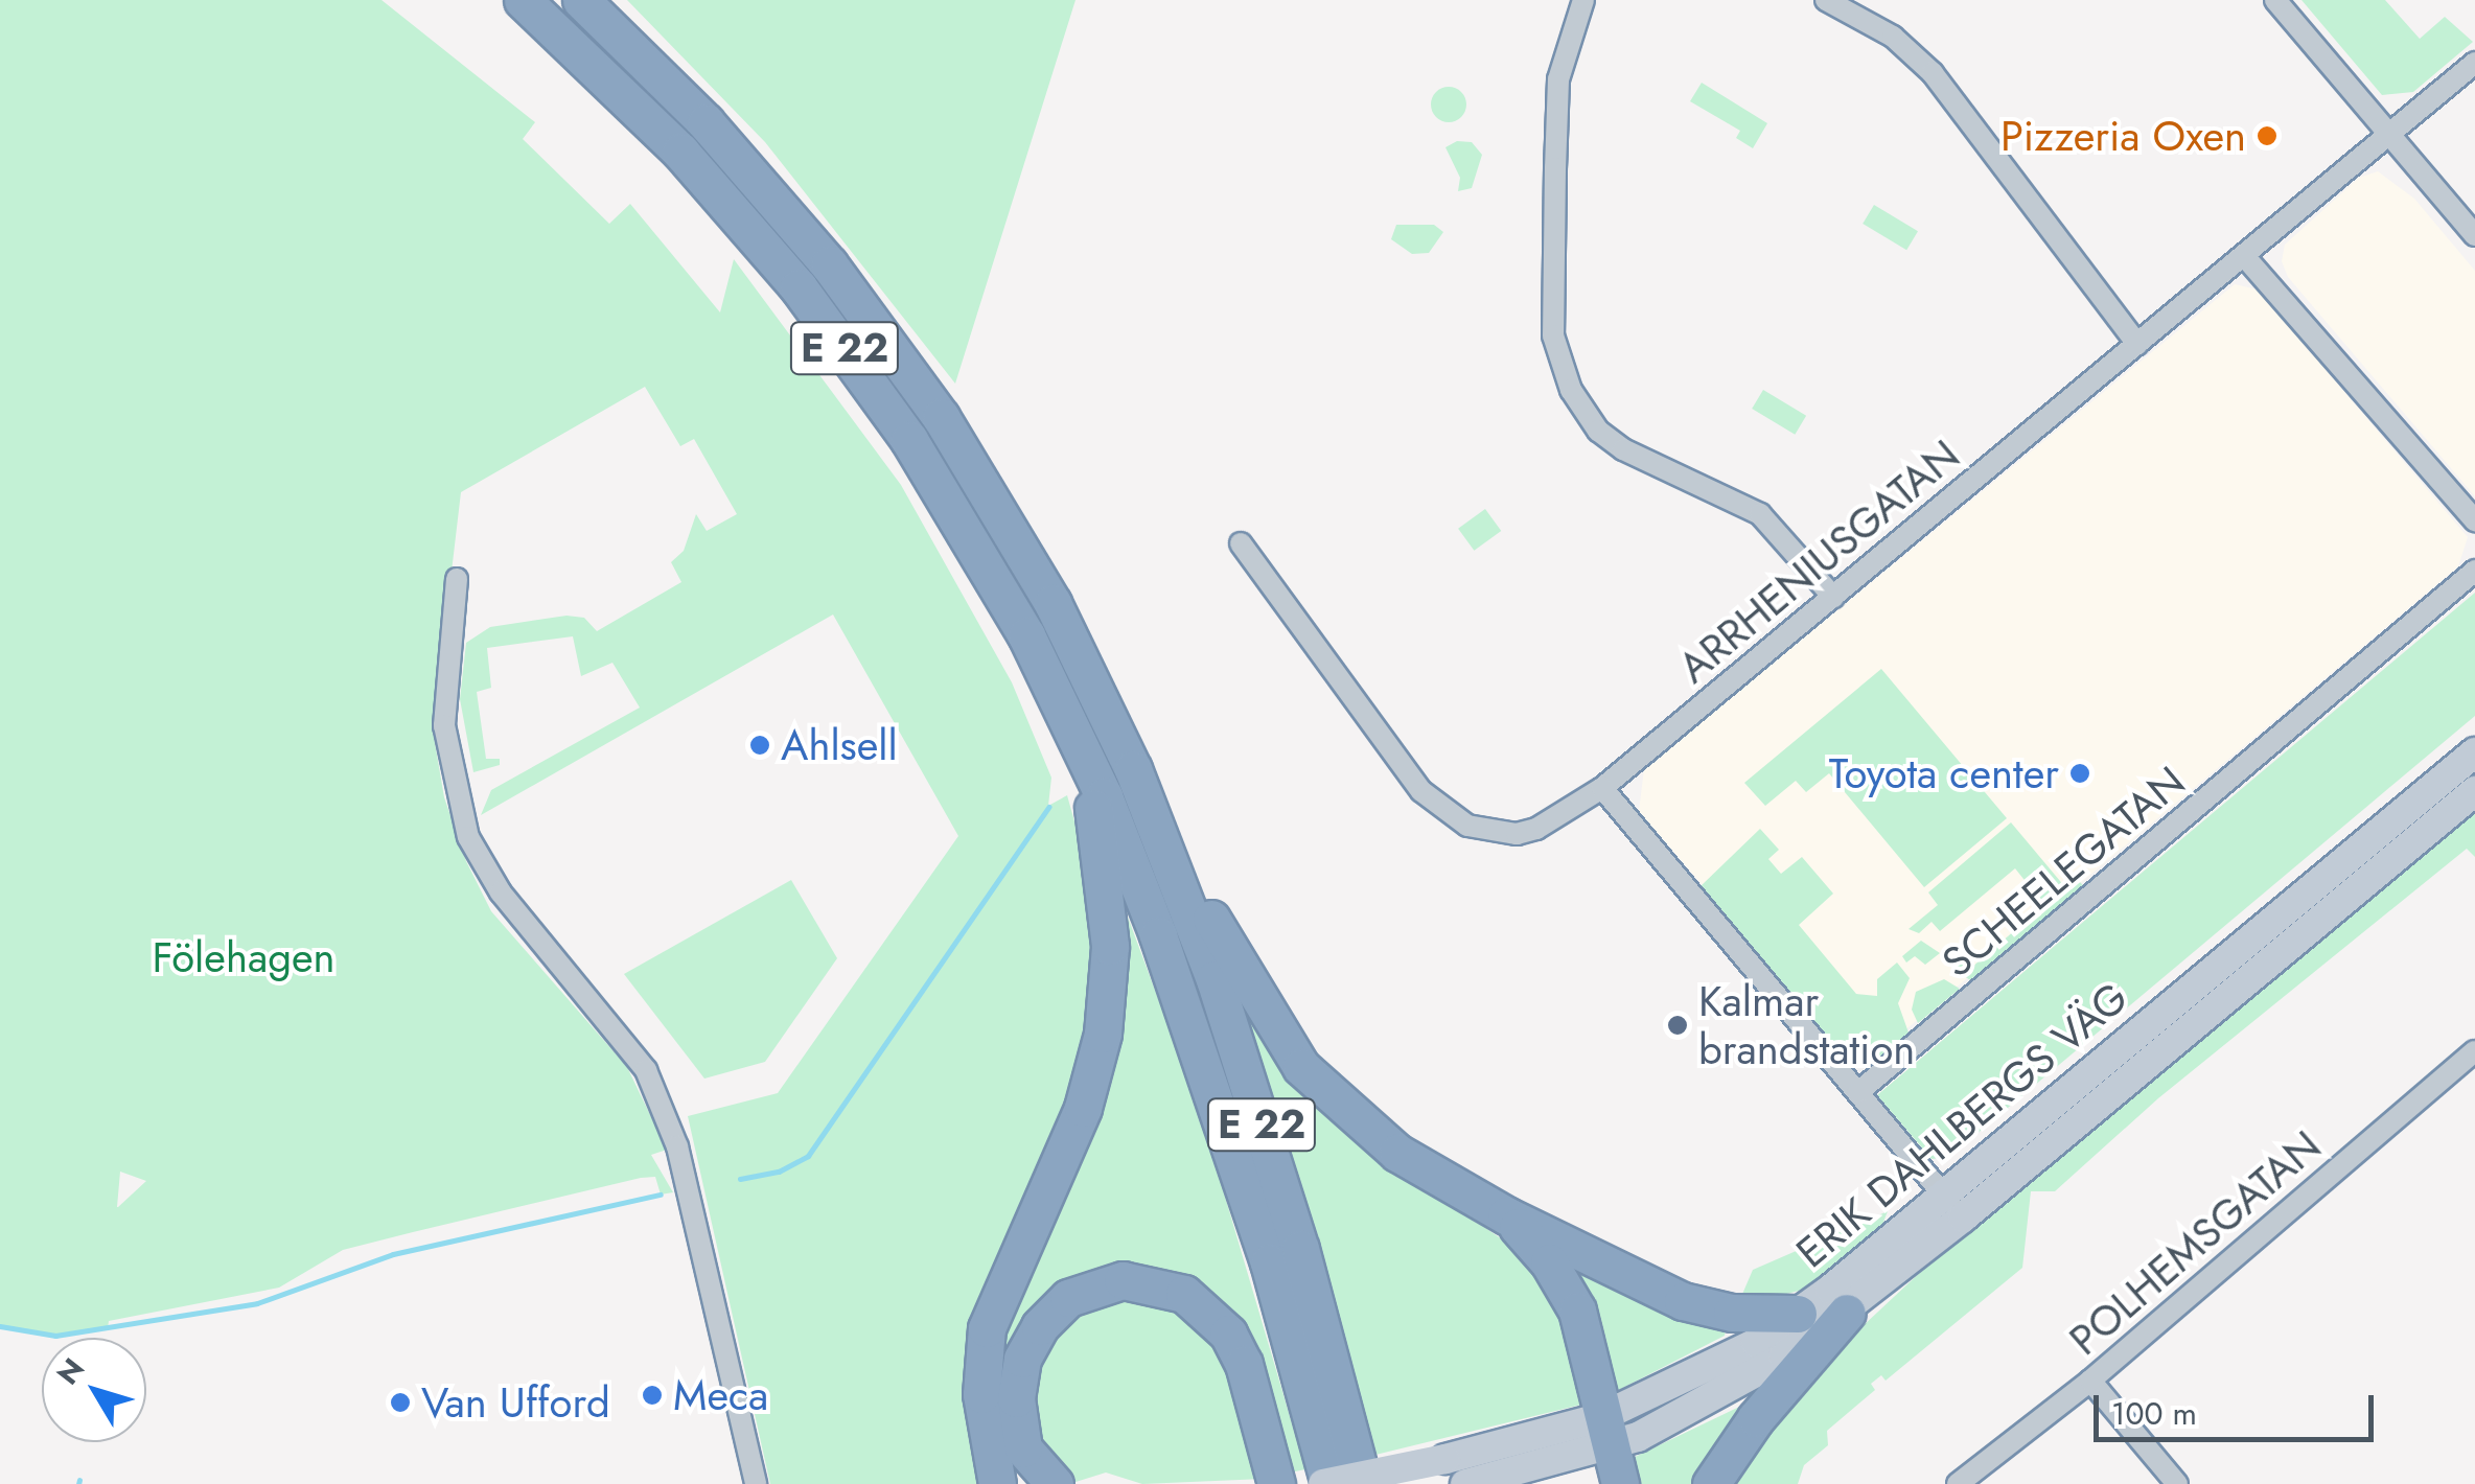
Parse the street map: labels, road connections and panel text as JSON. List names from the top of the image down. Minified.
{"streets":{"highway":["E 22"],"main road":["ERIK DAHLBERGS VÄG"],"street":["ARRHENIUSGATAN","SCHEELEGATAN","POLHEMSGATAN"]},"crossings":[["E 22","ERIK DAHLBERGS VÄG"]],"parks":["Fölehagen"],"places":["Pizzeria Oxen","Ahlsell","Toyota center","Kalmar brandstation","Meca","Van Ufford"],"scale_bar":"100 m","north":"top left"}
